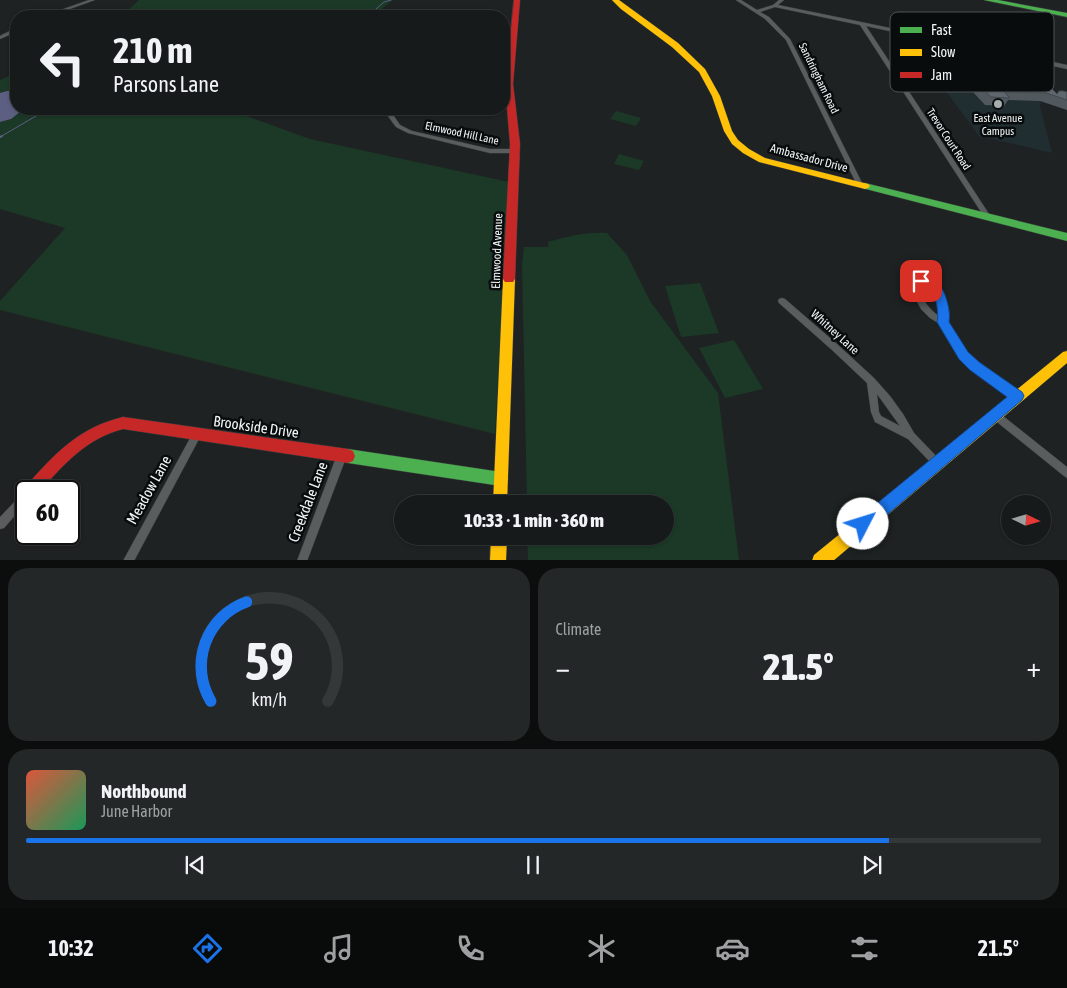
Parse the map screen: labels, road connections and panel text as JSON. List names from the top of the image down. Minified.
{"streets":{"main road":["Ambassador Drive","Elmwood Avenue","Brookside Drive"],"street":["Sandringham Road","Elmwood Hill Lane","Trevor Court Road","Whitney Lane","Meadow Lane","Creekdale Lane"]},"crossings":[["Sandringham Road","Ambassador Drive"],["Elmwood Hill Lane","Elmwood Avenue"],["Trevor Court Road","Ambassador Drive"],["Elmwood Avenue","Brookside Drive"],["Brookside Drive","Meadow Lane"],["Brookside Drive","Creekdale Lane"]],"places":["East Avenue Campus"],"legend":["Fast","Slow","Jam"],"north":"right","page":{"turn":["210 m","Parsons Lane"],"limit":"60","trip":"10:33 · 1 min · 360 m","tile":"Climate","heat":["−","21.5°","+"],"song":["Northbound","June Harbor"],"tabs":["10:32","21.5°"],"gauge":["59","km/h"]}}
